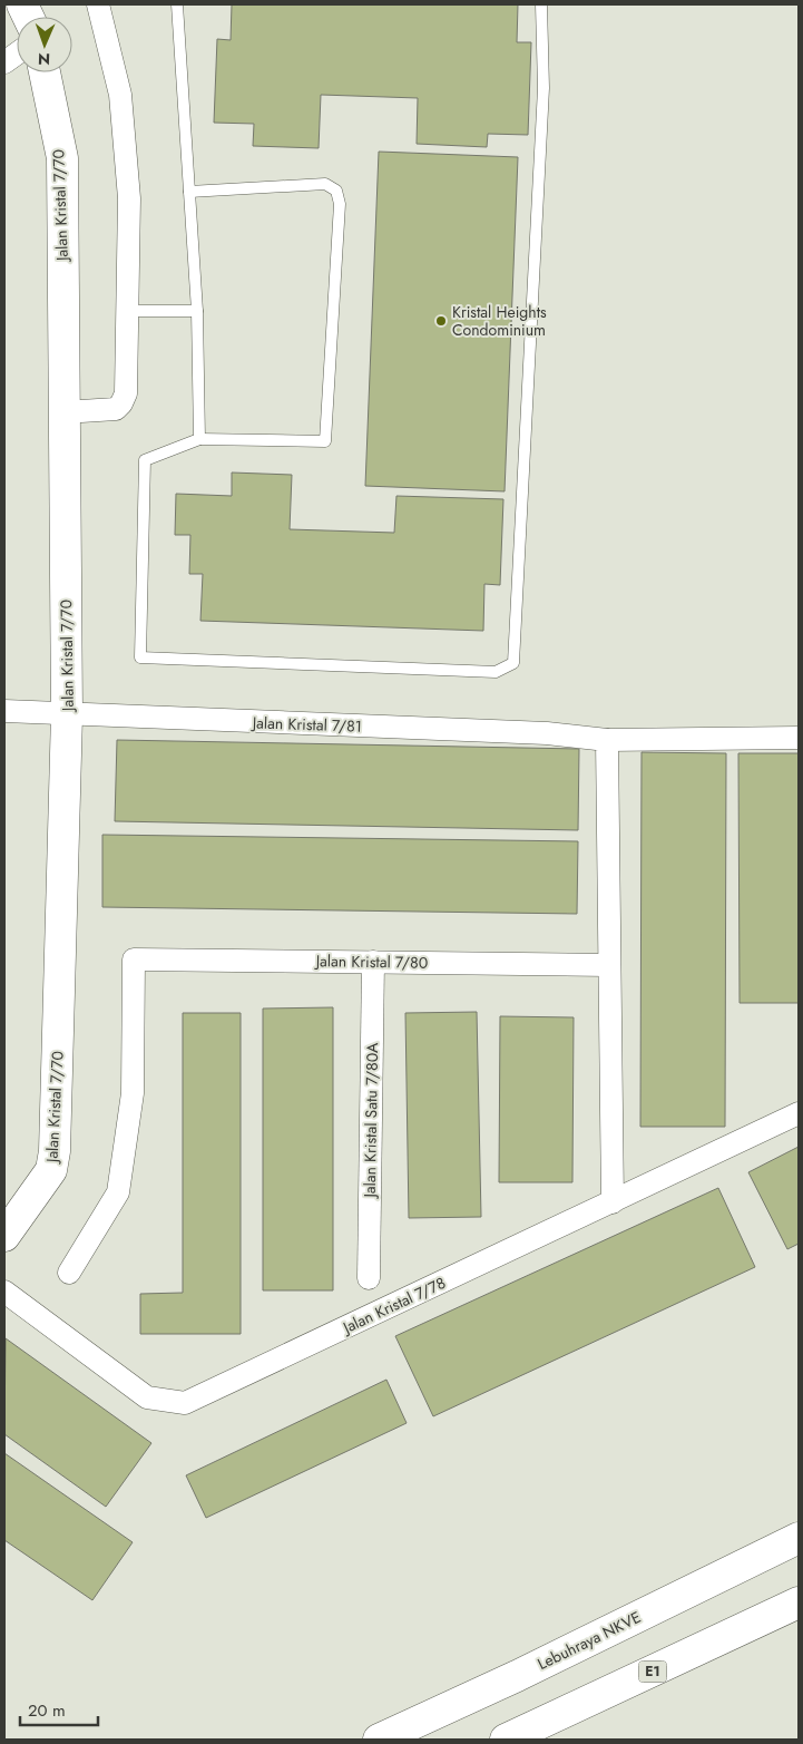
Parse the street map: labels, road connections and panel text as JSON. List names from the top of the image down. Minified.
{"streets":{"main road":["Jalan Kristal 7/70","Lebuhraya NKVE","E1"],"street":["Jalan Kristal 7/81","Jalan Kristal 7/80","Jalan Kristal Satu 7/80A","Jalan Kristal 7/78"]},"crossings":[["Jalan Kristal 7/70","Jalan Kristal 7/81"],["Jalan Kristal 7/80","Jalan Kristal Satu 7/80A"]],"places":["Kristal Heights Condominium"],"scale_bar":"20 m","north":"bottom"}
